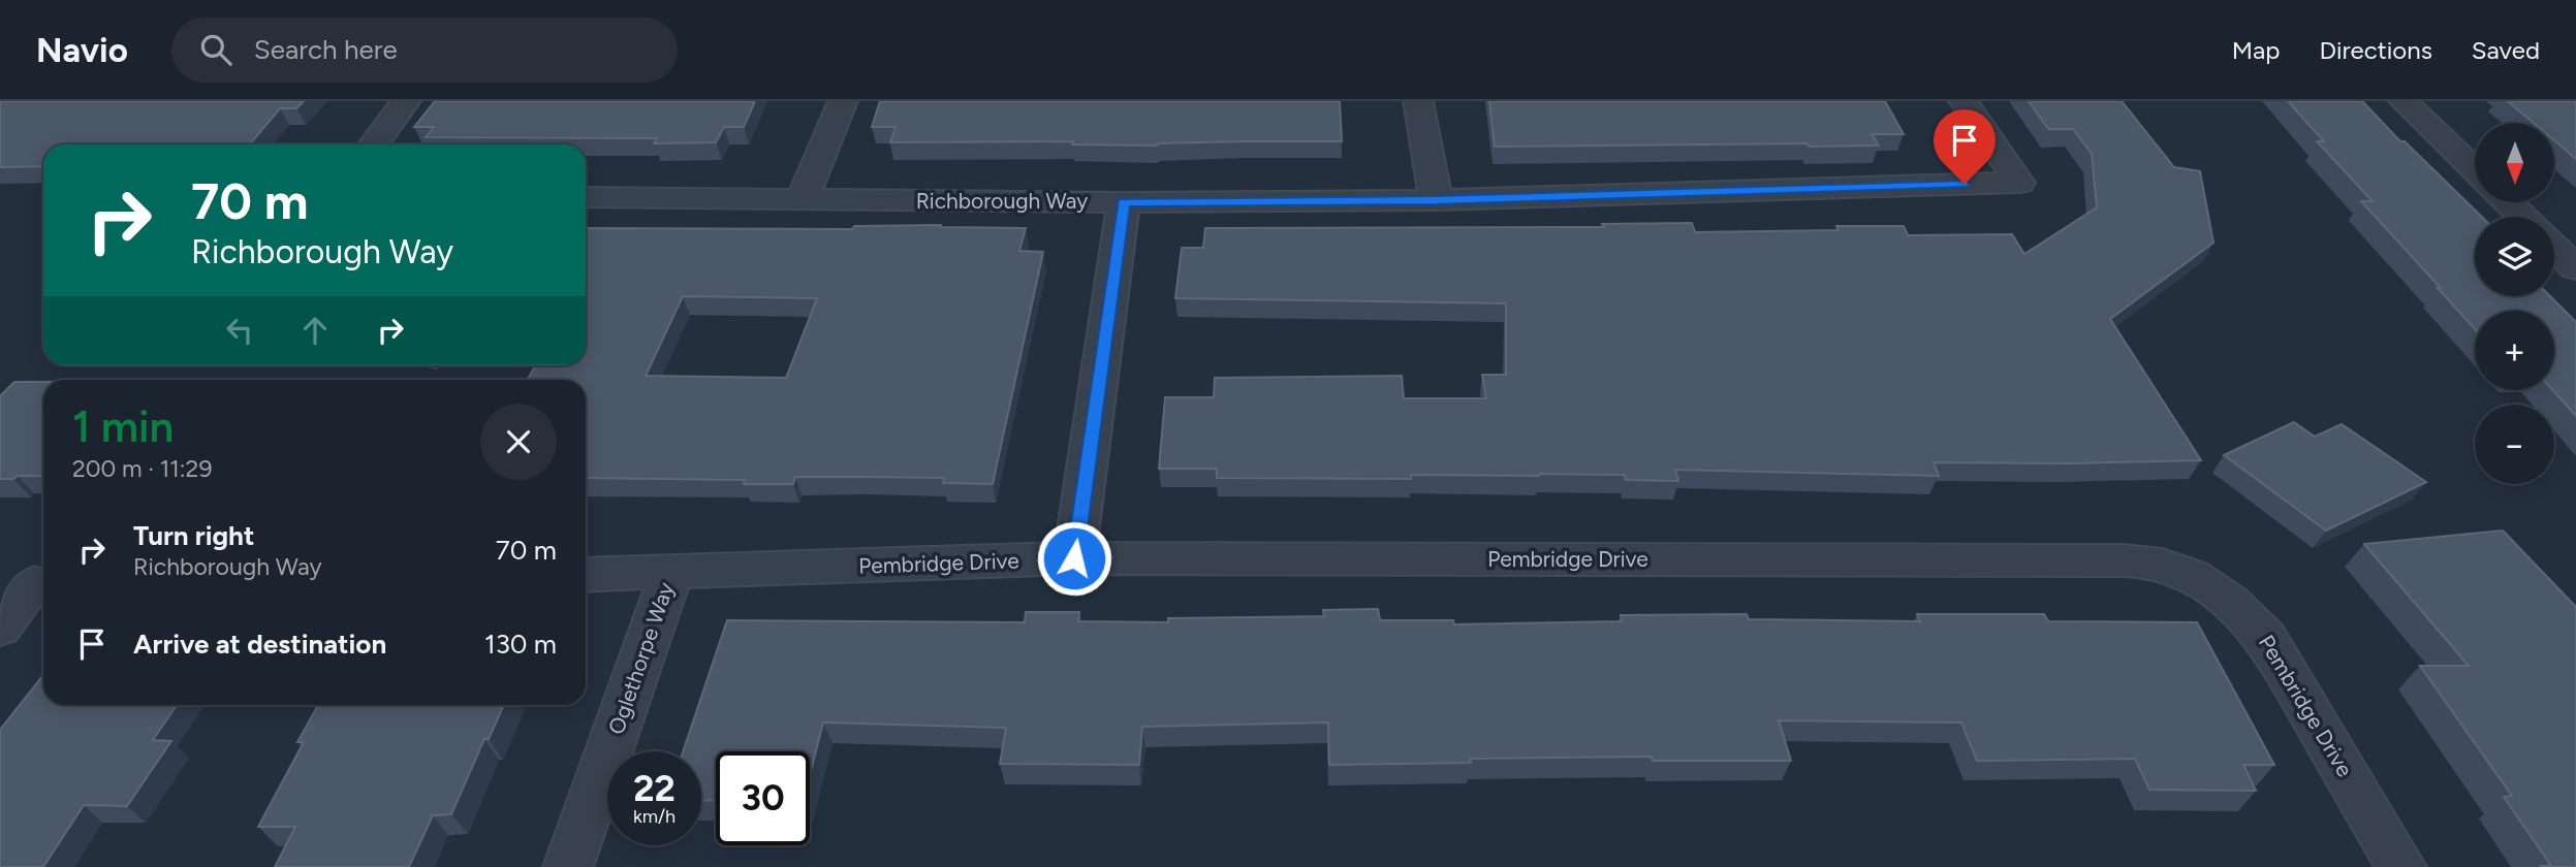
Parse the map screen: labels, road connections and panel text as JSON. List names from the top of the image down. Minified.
{"streets":{"street":["Richborough Way","Pembridge Drive","Oglethorpe Way"]},"crossings":[["Pembridge Drive","Oglethorpe Way"]],"north":"bottom","page":{"header":"Navio","search":"Search here","nav":["Map","Directions","Saved"],"map_buttons":["+","−"],"turn":["70 m","Richborough Way"],"heading":["1 min","200 m · 11:29"],"list":[{"name":"Turn right","note":"Richborough Way","value":"70 m"},{"name":"Arrive at destination","value":"130 m"}],"speed":"22 km/h","limit":"30"}}
